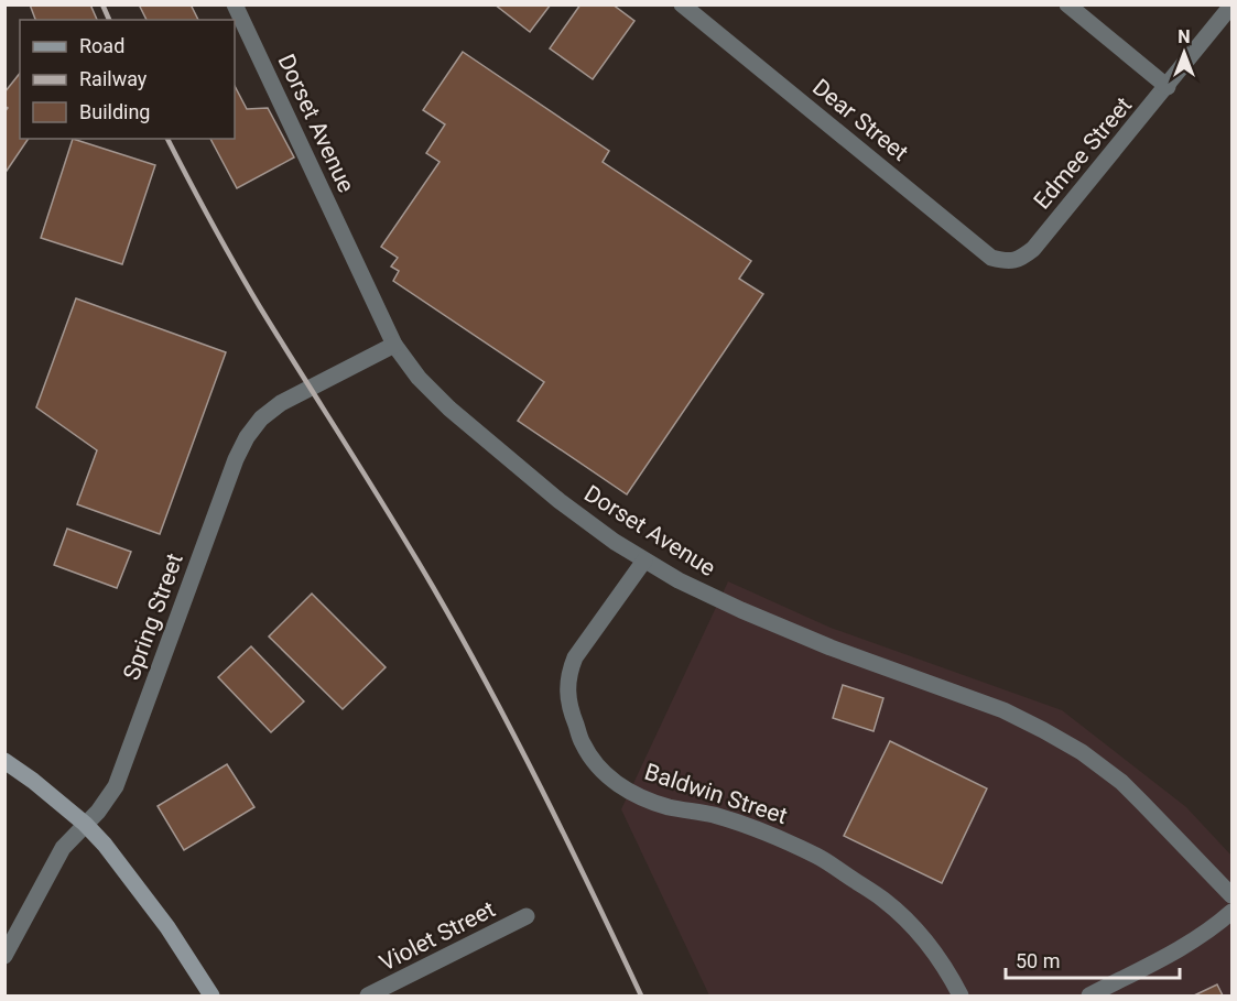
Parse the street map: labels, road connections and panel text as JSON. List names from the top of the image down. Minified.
{"streets":{"street":["Dear Street","Dorset Avenue","Edmee Street","Spring Street","Baldwin Street","Violet Street"]},"crossings":[["Dear Street","Edmee Street"],["Dorset Avenue","Spring Street"],["Dorset Avenue","Baldwin Street"]],"legend":["Road","Railway","Building"],"scale_bar":"50 m","north":"top"}
